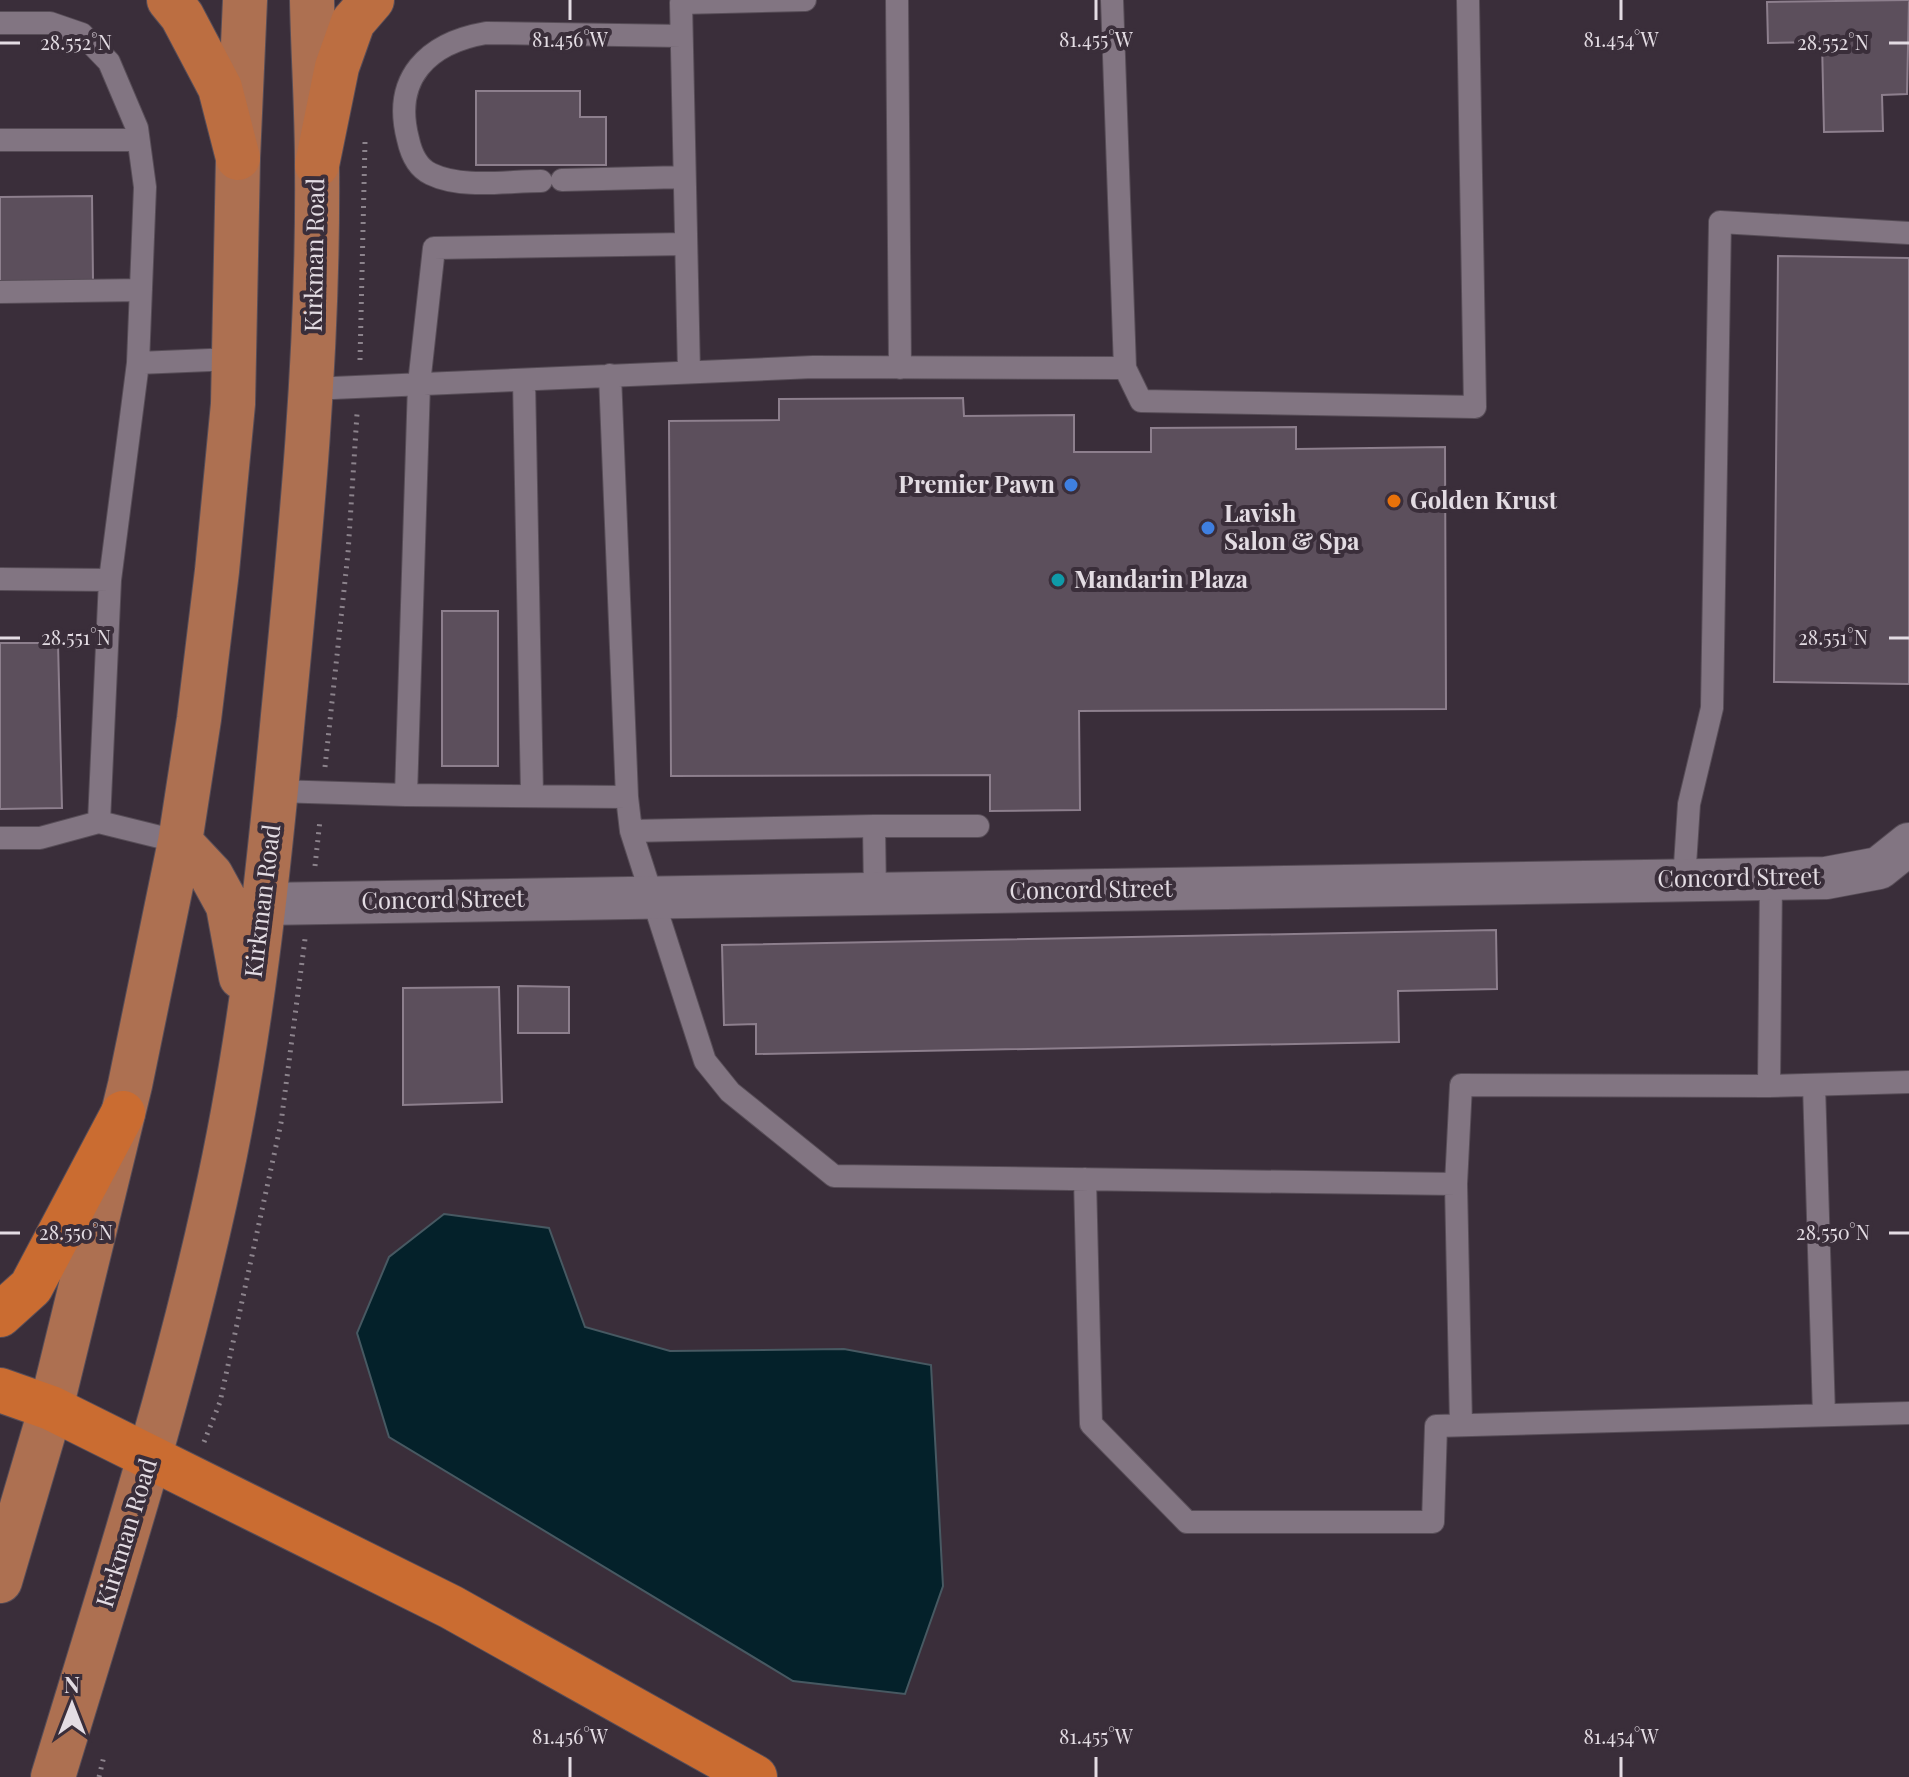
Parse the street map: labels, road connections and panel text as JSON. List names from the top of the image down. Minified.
{"streets":{"main road":["Kirkman Road"],"street":["Concord Street"]},"crossings":[["Kirkman Road","Concord Street"]],"places":["Premier Pawn","Golden Krust","Lavish Salon & Spa","Mandarin Plaza"],"north":"top","coordinates":["81.456°W","81.455°W","81.454°W","28.552°N","28.551°N","28.550°N"]}
